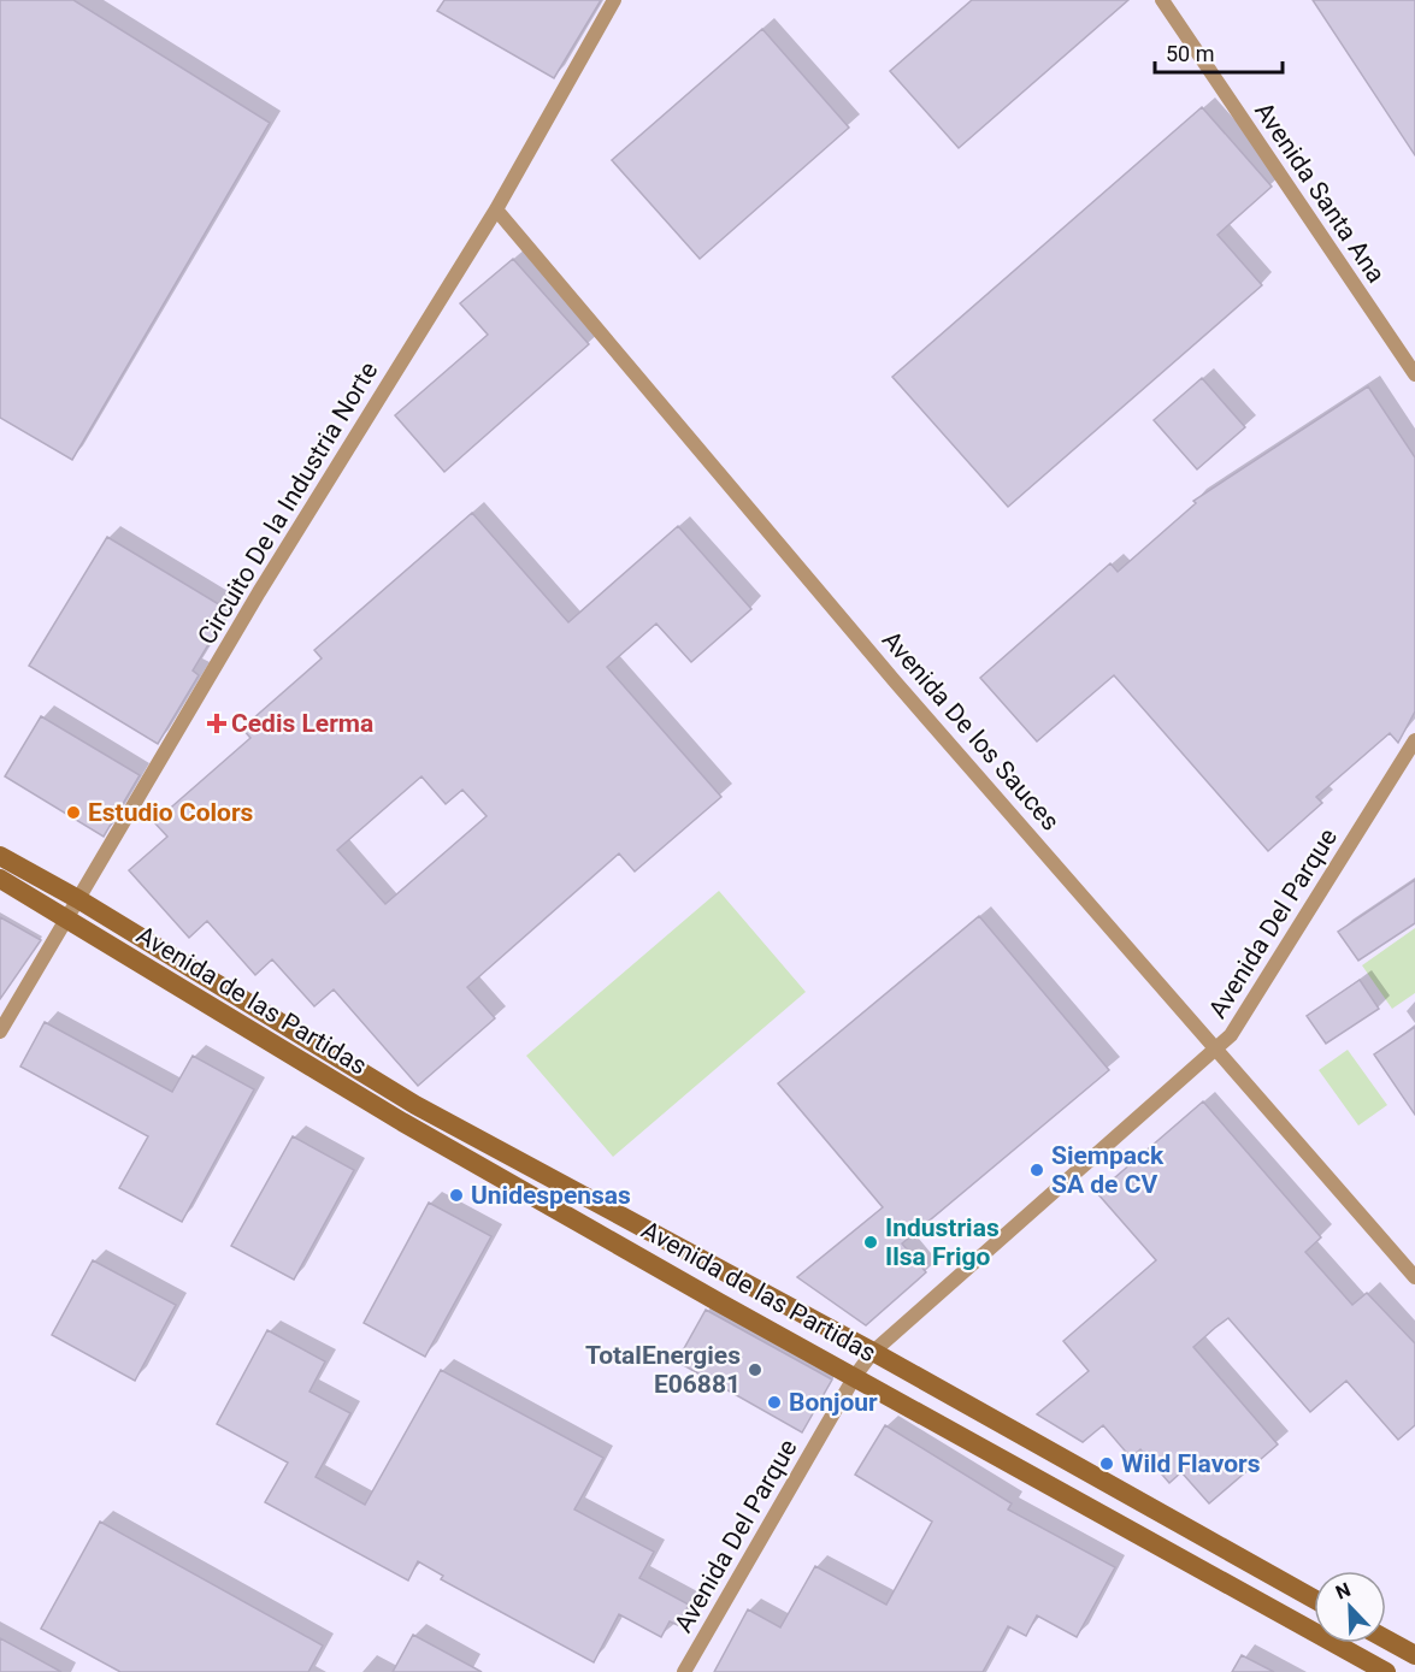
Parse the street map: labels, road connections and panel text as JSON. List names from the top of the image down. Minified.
{"streets":{"main road":["Avenida de las Partidas"],"street":["Avenida Santa Ana","Circuito De la Industria Norte","Avenida De los Sauces","Avenida Del Parque"]},"crossings":[["Circuito De la Industria Norte","Avenida De los Sauces"],["Circuito De la Industria Norte","Avenida de las Partidas"],["Avenida De los Sauces","Avenida Del Parque"],["Avenida Del Parque","Avenida de las Partidas"]],"places":{"health":["Cedis Lerma"],"other":["Estudio Colors","Siempack SA de CV","Unidespensas","Industrias Ilsa Frigo","TotalEnergies E06881","Bonjour","Wild Flavors"]},"scale_bar":"50 m","north":"top left"}
